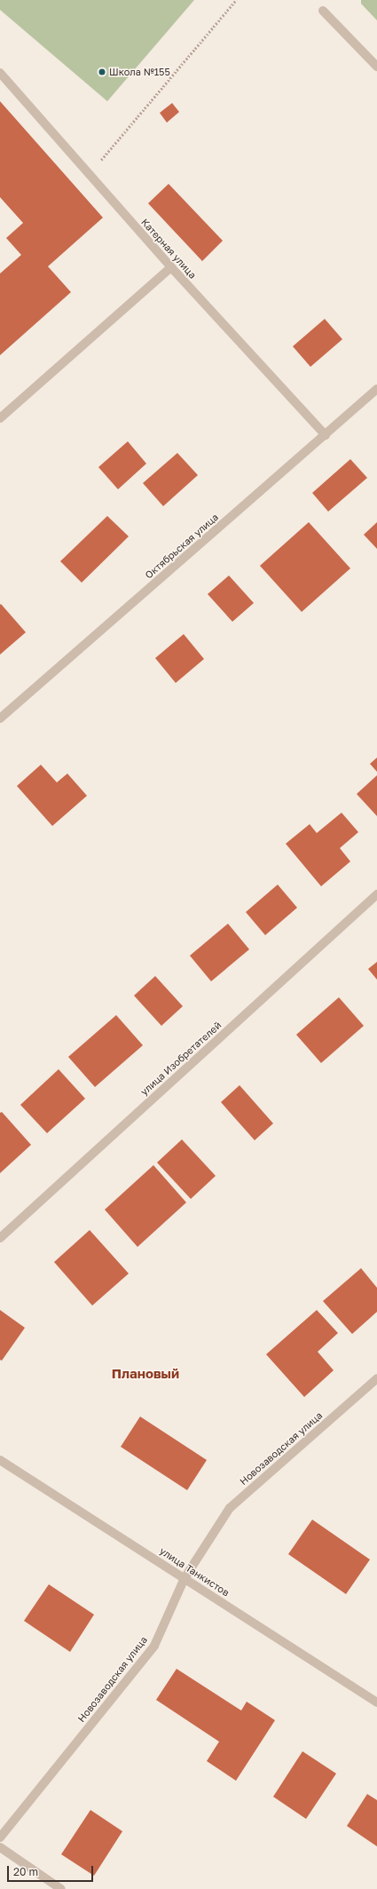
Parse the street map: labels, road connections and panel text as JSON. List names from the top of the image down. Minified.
{"streets":{"street":["Катерная улица","Октябрьская улица","улица Изобретателей","Новозаводская улица","улица Танкистов"]},"crossings":[["Катерная улица","Октябрьская улица"],["Новозаводская улица","улица Танкистов"]],"districts":["Плановый"],"places":["Школа №155"],"scale_bar":"20 m"}
